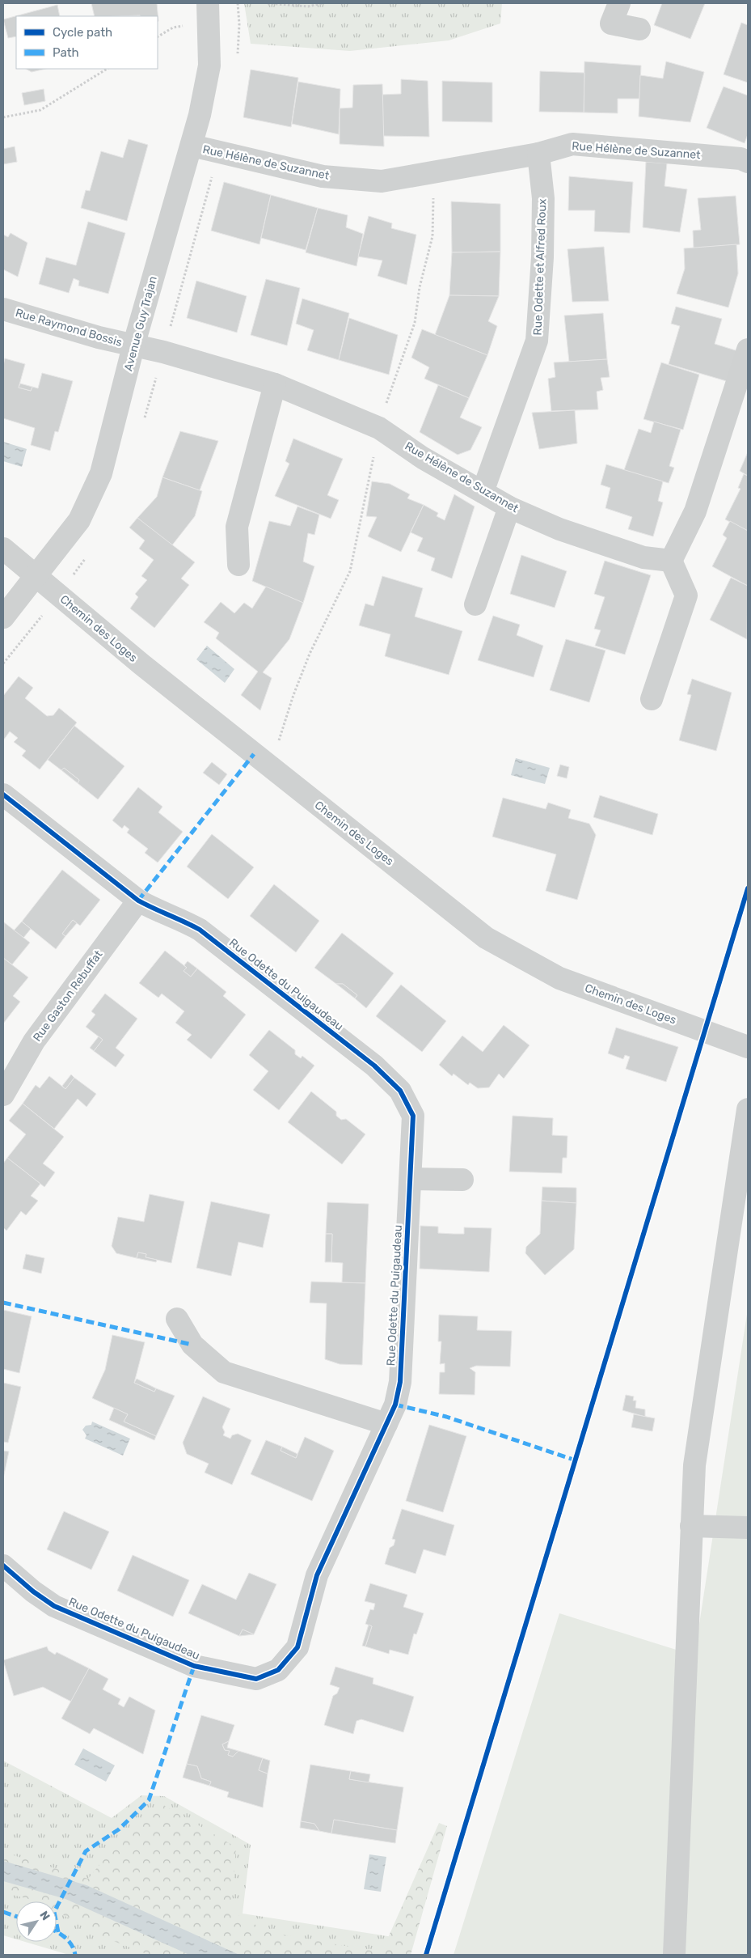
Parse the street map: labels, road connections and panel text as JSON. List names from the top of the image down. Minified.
{"streets":{"street":["Rue Hélène de Suzannet","Rue Odette et Alfred Roux","Avenue Guy Trajan","Rue Raymond Bossis","Chemin des Loges","Rue Odette du Puigaudeau","Rue Gaston Rebuffat"]},"crossings":[["Rue Hélène de Suzannet","Rue Odette et Alfred Roux"],["Rue Hélène de Suzannet","Avenue Guy Trajan"],["Rue Hélène de Suzannet","Rue Raymond Bossis"],["Avenue Guy Trajan","Rue Raymond Bossis"],["Avenue Guy Trajan","Chemin des Loges"],["Rue Odette du Puigaudeau","Rue Gaston Rebuffat"]],"legend":["Cycle path","Path"],"north":"top right"}
